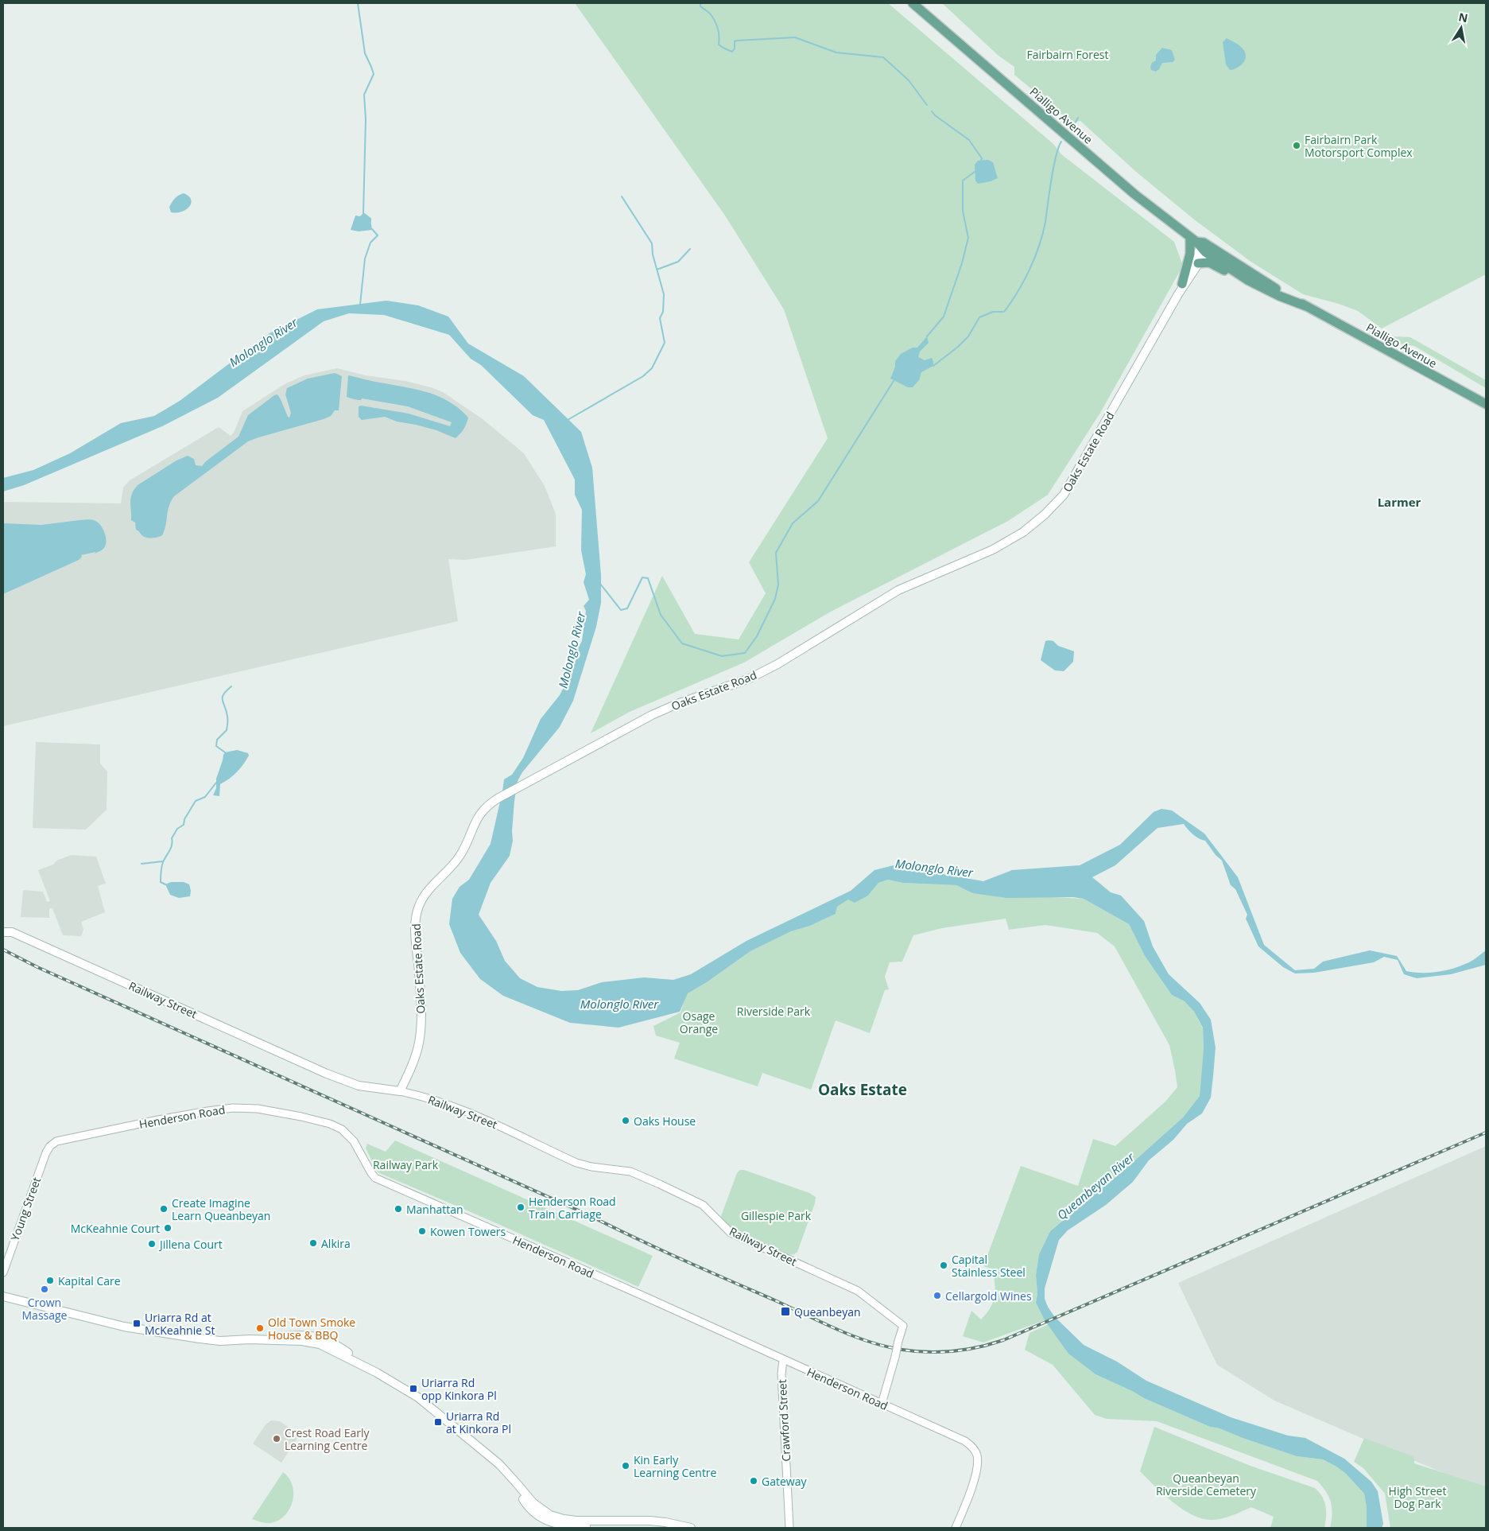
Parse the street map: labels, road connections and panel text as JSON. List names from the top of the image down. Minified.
{"streets":{"main road":["Pialligo Avenue","Oaks Estate Road","Railway Street"],"street":["Henderson Road","Young Street","Crawford Street"]},"crossings":[["Pialligo Avenue","Oaks Estate Road"],["Oaks Estate Road","Railway Street"],["Railway Street","Henderson Road"],["Henderson Road","Young Street"],["Henderson Road","Crawford Street"]],"districts":["Larmer","Oaks Estate"],"water":["Molonglo River","Queanbeyan River"],"parks":["Fairbairn Forest","Riverside Park","Osage Orange","Railway Park","Gillespie Park","Queanbeyan Riverside Cemetery","High Street Dog Park"],"places":{"other":["Fairbairn Park Motorsport Complex","Oaks House","Henderson Road Train Carriage","Create Imagine Learn Queanbeyan","Manhattan","McKeahnie Court","Kowen Towers","Alkira","Jillena Court","Capital Stainless Steel","Kapital Care","Crown Massage","Cellargold Wines","Old Town Smoke House & BBQ","Crest Road Early Learning Centre","Kin Early Learning Centre","Gateway"],"transit":["Queanbeyan","Uriarra Rd at McKeahnie St","Uriarra Rd opp Kinkora Pl","Uriarra Rd at Kinkora Pl"]},"north":"top"}
